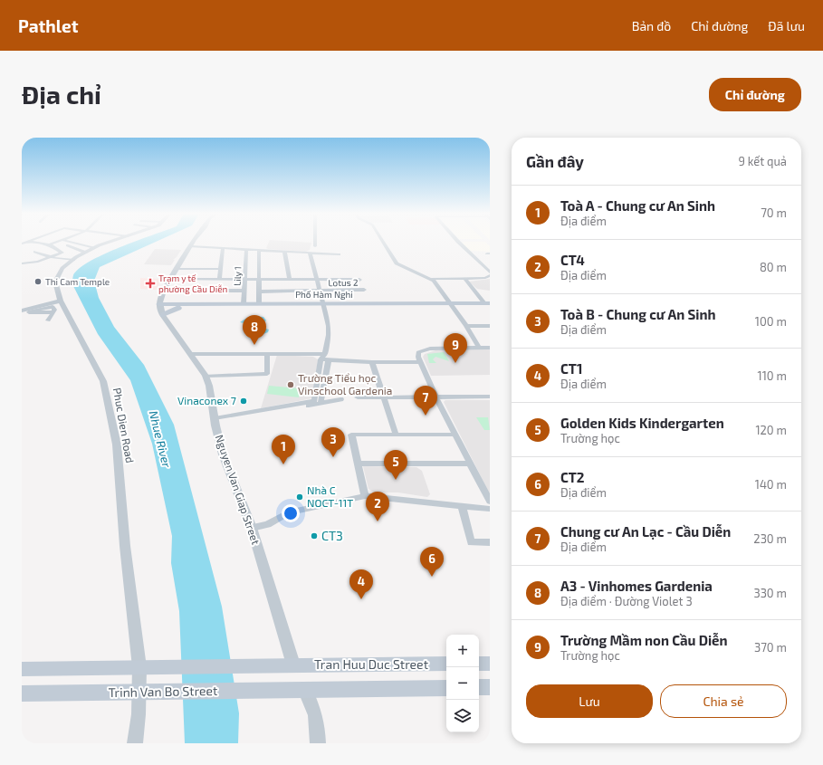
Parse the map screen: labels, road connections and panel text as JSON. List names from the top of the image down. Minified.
{"streets":{"main road":["Phố Hàm Nghi","Tran Huu Duc Street","Trinh Van Bo Street"],"street":["Lily 1","Lotus 2","Phuc Dien Road","Nguyen Van Giap Street"]},"crossings":[["Lily 1","Phố Hàm Nghi"],["Phố Hàm Nghi","Nguyen Van Giap Street"],["Phuc Dien Road","Trinh Van Bo Street"],["Nguyen Van Giap Street","Tran Huu Duc Street"],["Tran Huu Duc Street","Trinh Van Bo Street"]],"water":["Nhue River"],"places":{"other":["Thi Cam Temple","Trường Tiểu học Vinschool Gardenia","Vinaconex 7","Nhà C NOCT-11T","CT3"],"health":["Trạm y tế phường Cầu Diễn"]},"page":{"header":"Pathlet","nav":["Bản đồ","Chỉ đường","Đã lưu"],"buttons":["Chỉ đường",["Lưu","Chia sẻ"]],"title":"Địa chỉ","heading":["Gần đây","9 kết quả"],"list":[{"mark":"1","name":"Toà A - Chung cư An Sinh","note":"Địa điểm","value":"70 m"},{"mark":"2","name":"CT4","note":"Địa điểm","value":"80 m"},{"mark":"3","name":"Toà B - Chung cư An Sinh","note":"Địa điểm","value":"100 m"},{"mark":"4","name":"CT1","note":"Địa điểm","value":"110 m"},{"mark":"5","name":"Golden Kids Kindergarten","note":"Trường học","value":"120 m"},{"mark":"6","name":"CT2","note":"Địa điểm","value":"140 m"},{"mark":"7","name":"Chung cư An Lạc - Cầu Diễn","note":"Địa điểm","value":"230 m"},{"mark":"8","name":"A3 - Vinhomes Gardenia","note":"Địa điểm · Đường Violet 3","value":"330 m"},{"mark":"9","name":"Trường Mầm non Cầu Diễn","note":"Trường học","value":"370 m"}],"pins":["8","9","7","3","1","5","2","6","4"],"map_buttons":["+","−"]}}
